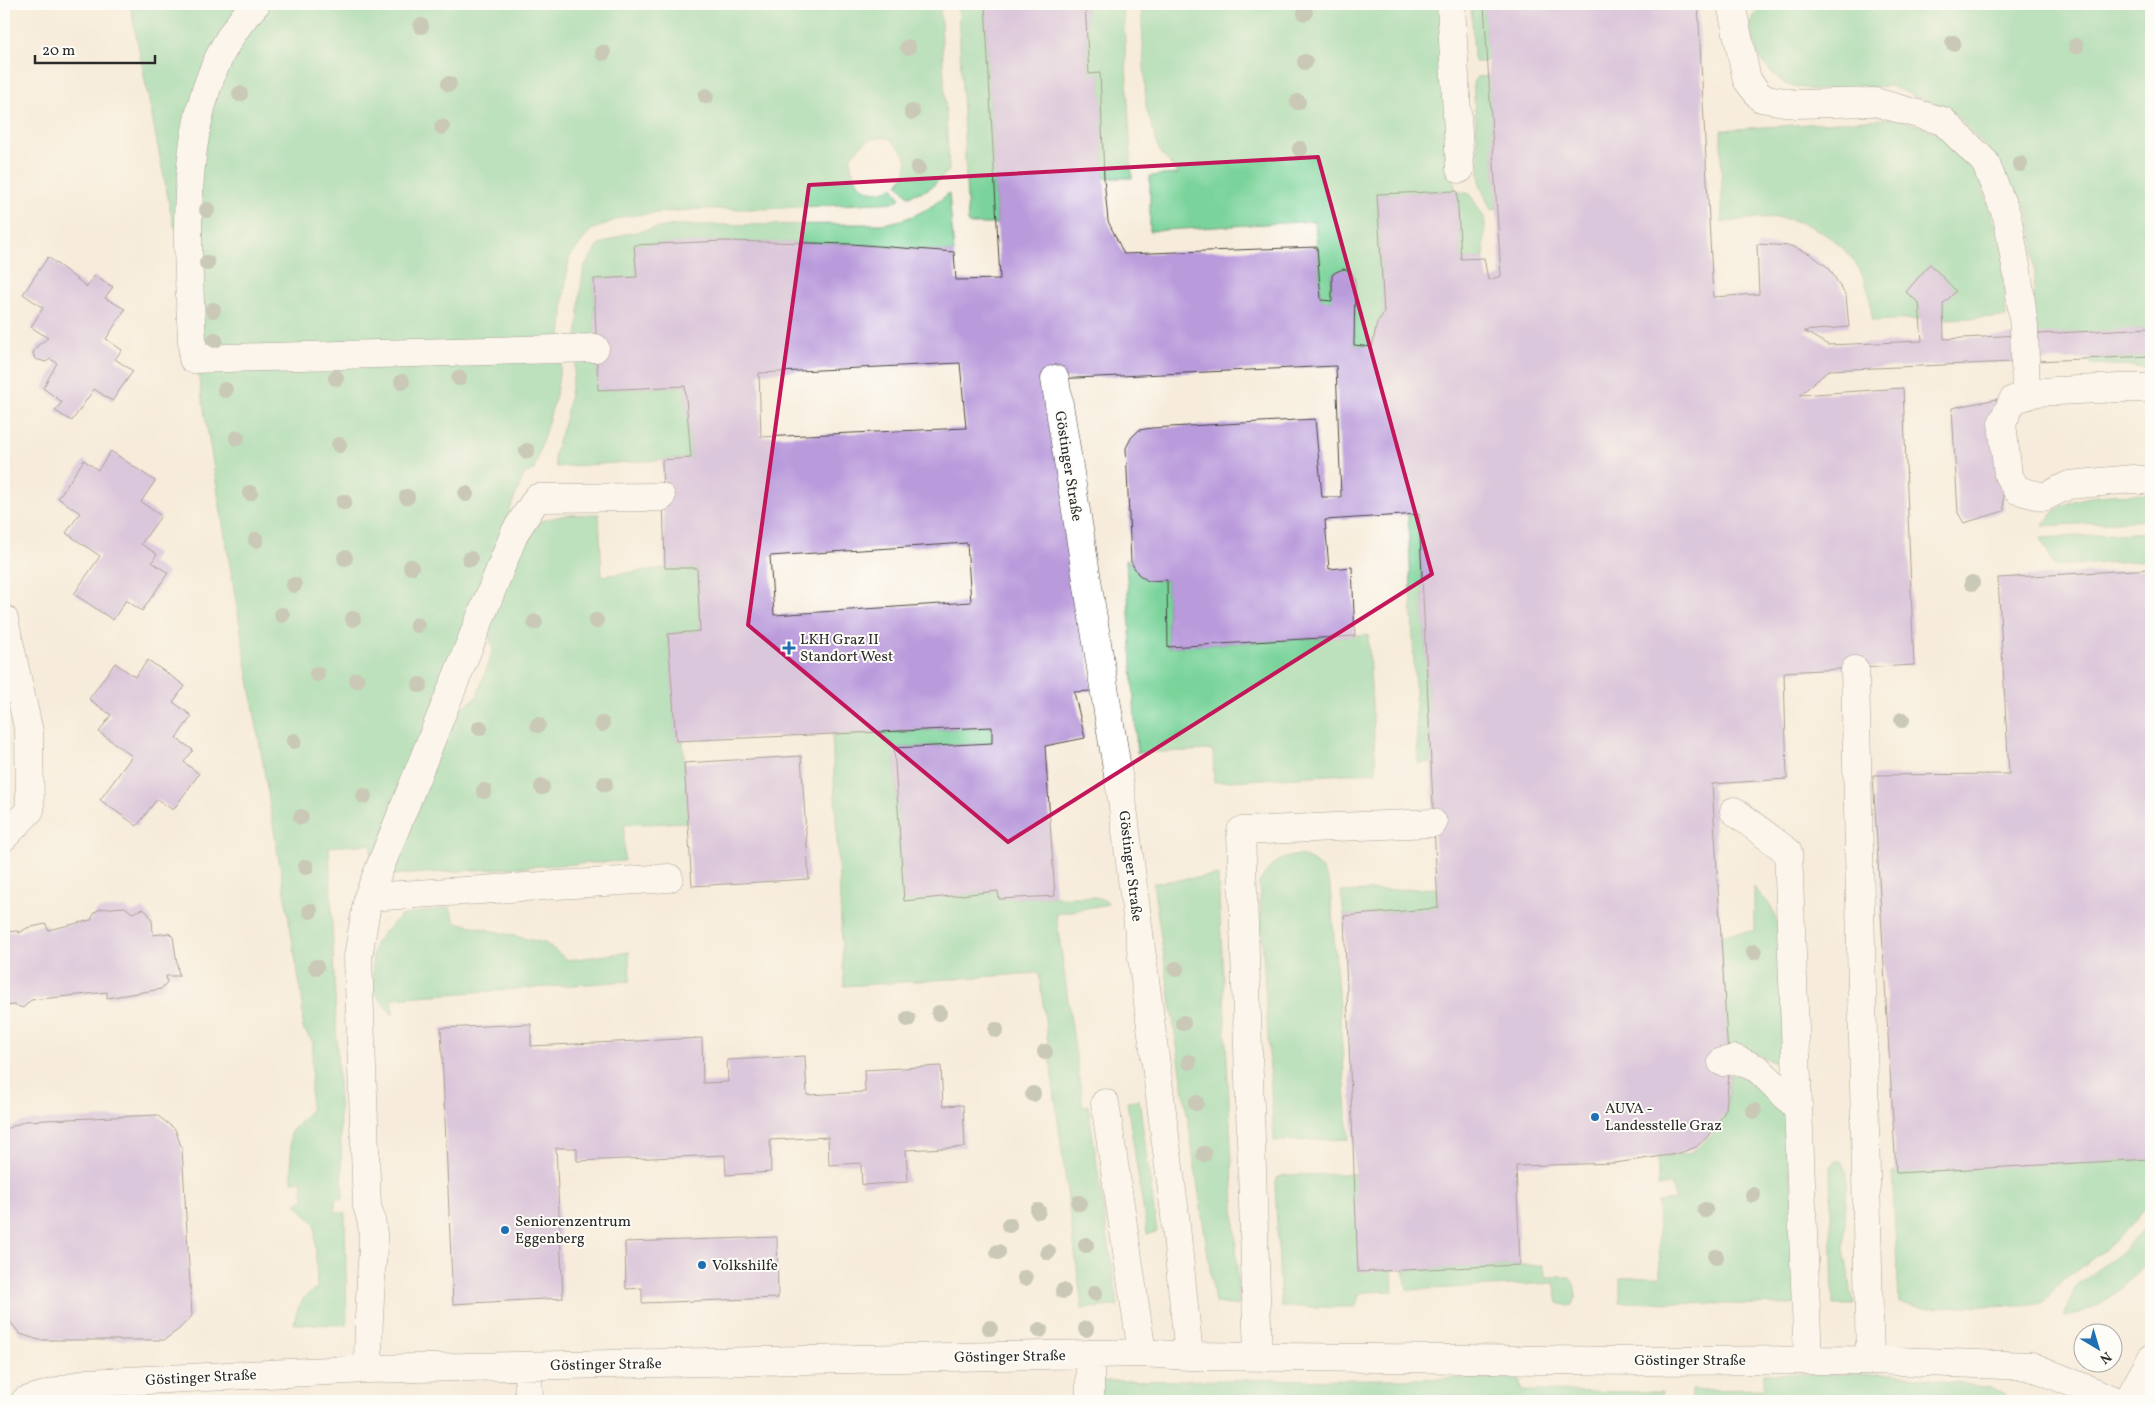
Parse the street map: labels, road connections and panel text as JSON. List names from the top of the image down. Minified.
{"streets":{"street":["Göstinger Straße"]},"places":{"health":["LKH Graz II Standort West"],"other":["AUVA - Landesstelle Graz","Seniorenzentrum Eggenberg","Volkshilfe"]},"scale_bar":"20 m","north":"bottom right"}
